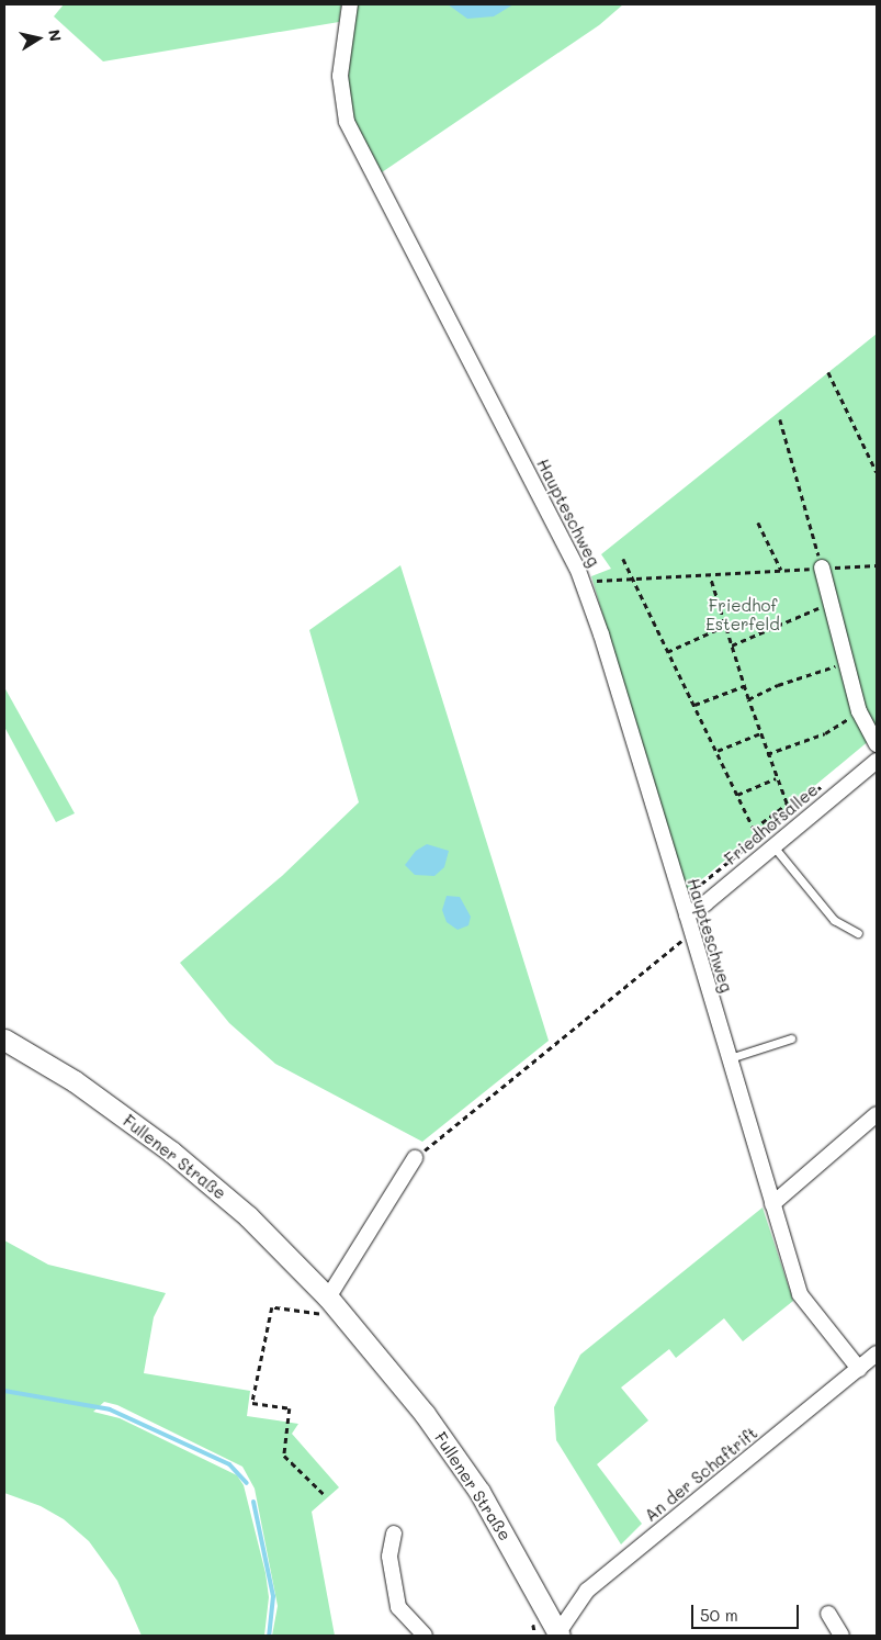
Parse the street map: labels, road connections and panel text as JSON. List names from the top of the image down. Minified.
{"streets":{"main road":["Fullener Straße"],"street":["Haupteschweg","Friedhofsallee","An der Schaftrift"]},"crossings":[["Haupteschweg","Friedhofsallee"],["Haupteschweg","An der Schaftrift"],["Fullener Straße","An der Schaftrift"]],"parks":["Friedhof Esterfeld"],"scale_bar":"50 m","north":"right"}
